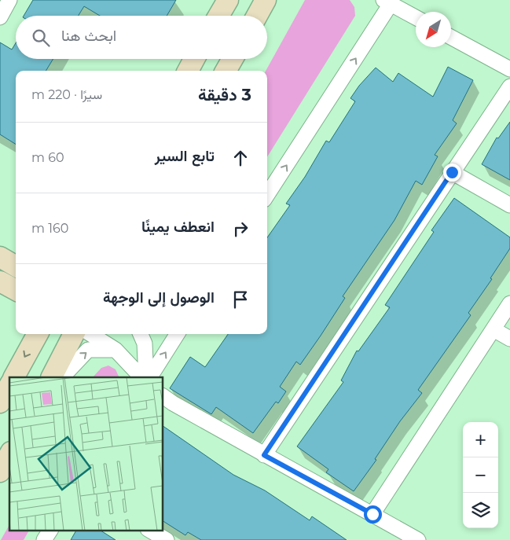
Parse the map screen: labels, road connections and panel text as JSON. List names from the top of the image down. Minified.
{"north":"bottom left","page":{"search":"ابحث هنا","heading":["3 دقيقة","سيرًا · 220 m"],"list":[["تابع السير","60 m"],["انعطف يمينًا","160 m"],"الوصول إلى الوجهة"],"map_buttons":["+","−"]}}
